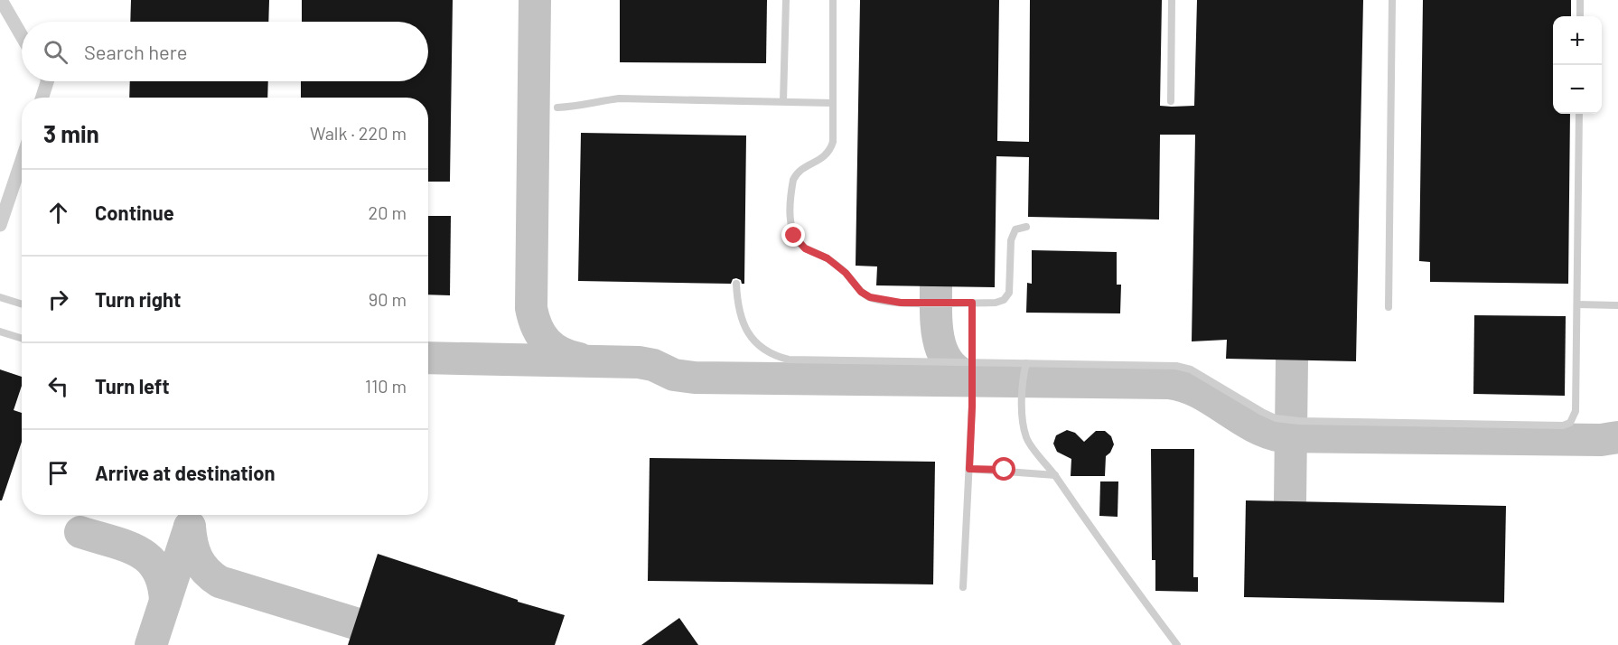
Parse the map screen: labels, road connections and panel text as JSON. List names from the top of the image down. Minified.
{"page":{"map_buttons":["+","−"],"search":"Search here","heading":["3 min","Walk · 220 m"],"list":[["Continue","20 m"],["Turn right","90 m"],["Turn left","110 m"],"Arrive at destination"]}}
